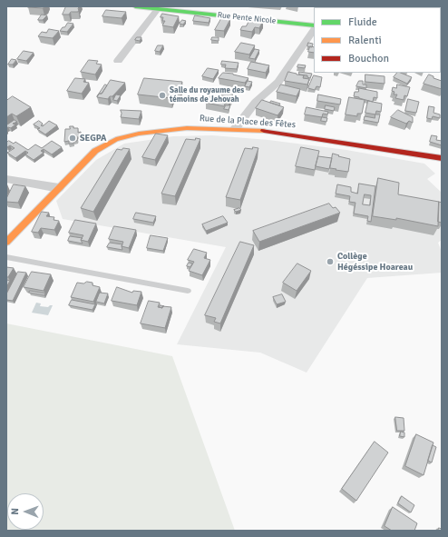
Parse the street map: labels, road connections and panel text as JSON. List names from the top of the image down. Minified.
{"streets":{"street":["Rue Pente Nicole","Rue de la Place des Fêtes"]},"places":["Salle du royaume des témoins de Jehovah","SEGPA","Collège Hégéssipe Hoareau"],"legend":["Fluide","Ralenti","Bouchon"],"north":"left"}
